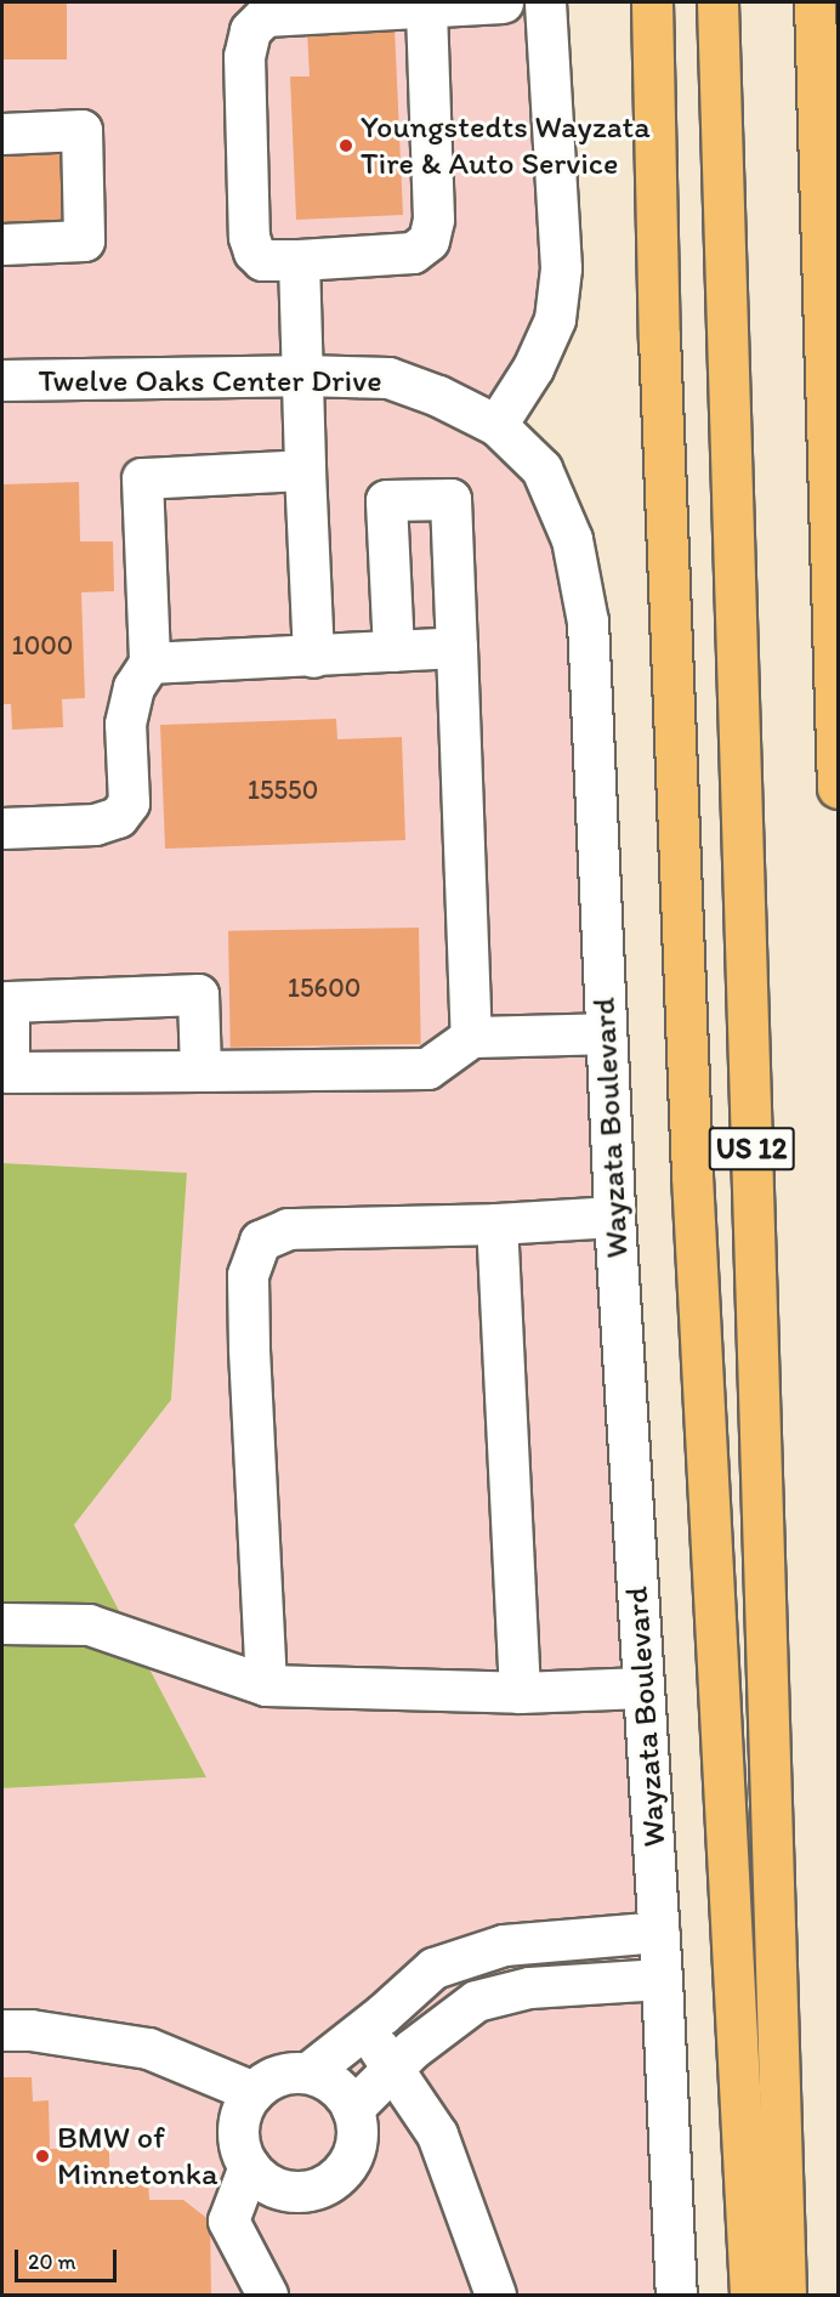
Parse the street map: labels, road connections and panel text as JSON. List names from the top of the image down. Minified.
{"streets":{"highway":["US 12"],"street":["Twelve Oaks Center Drive","Wayzata Boulevard"]},"crossings":[["Twelve Oaks Center Drive","Wayzata Boulevard"]],"places":["Youngstedts Wayzata Tire & Auto Service","BMW of Minnetonka"],"house_numbers":["1000","15550","15600"],"scale_bar":"20 m"}
